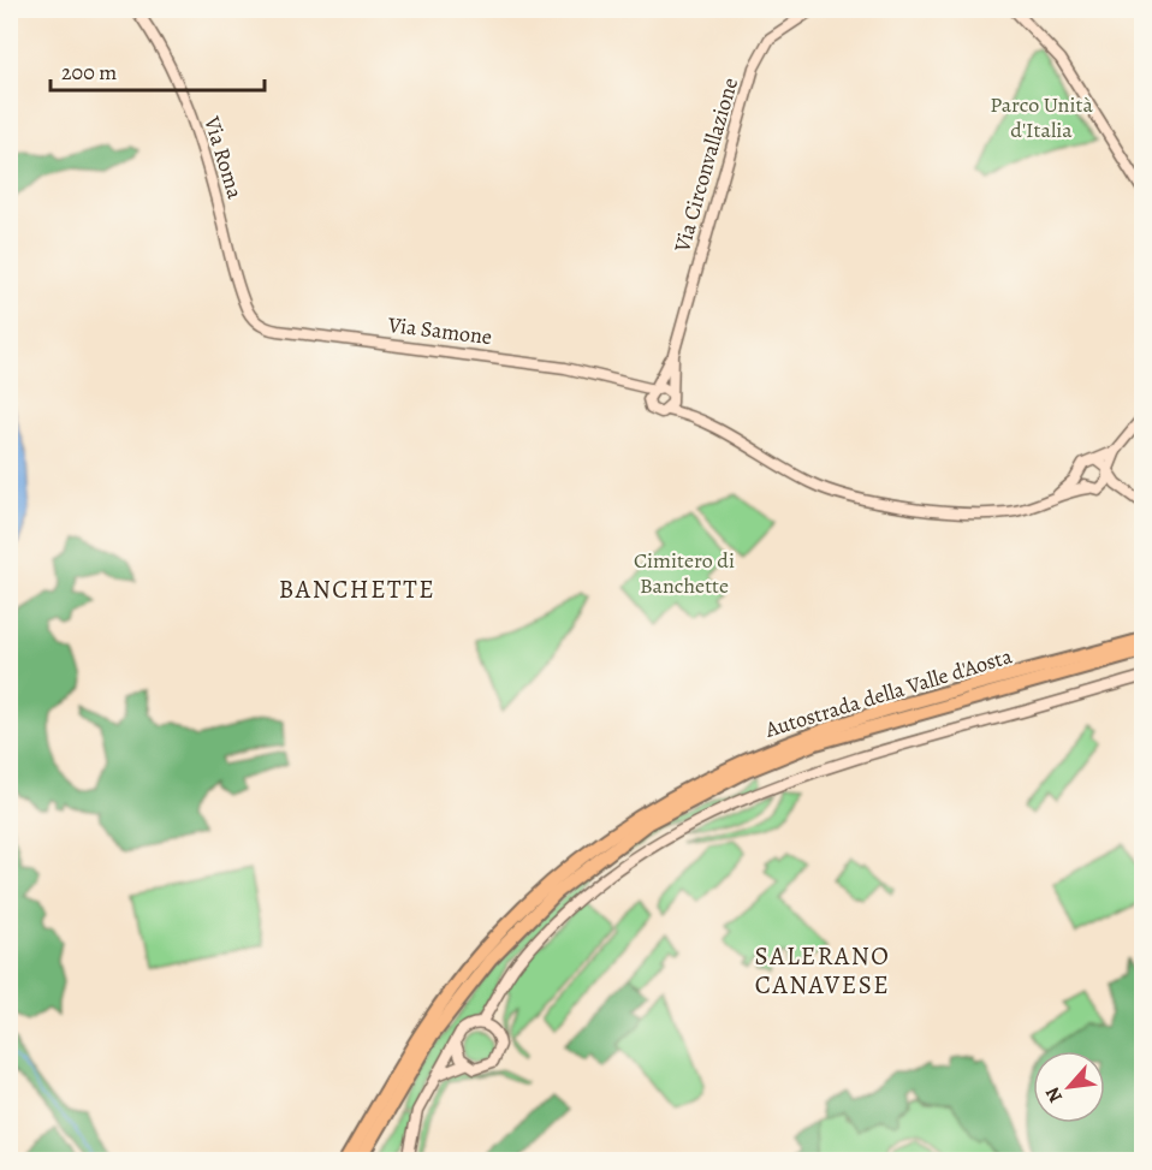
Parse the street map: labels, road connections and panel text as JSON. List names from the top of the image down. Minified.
{"streets":{"highway":["Autostrada della Valle d'Aosta"],"main road":["Via Roma","Via Circonvallazione","Via Samone"]},"crossings":[["Via Roma","Via Samone"],["Via Circonvallazione","Via Samone"]],"districts":["BANCHETTE","SALERANO CANAVESE"],"parks":["Parco Unità d'Italia","Cimitero di Banchette"],"scale_bar":"200 m","north":"bottom left"}
